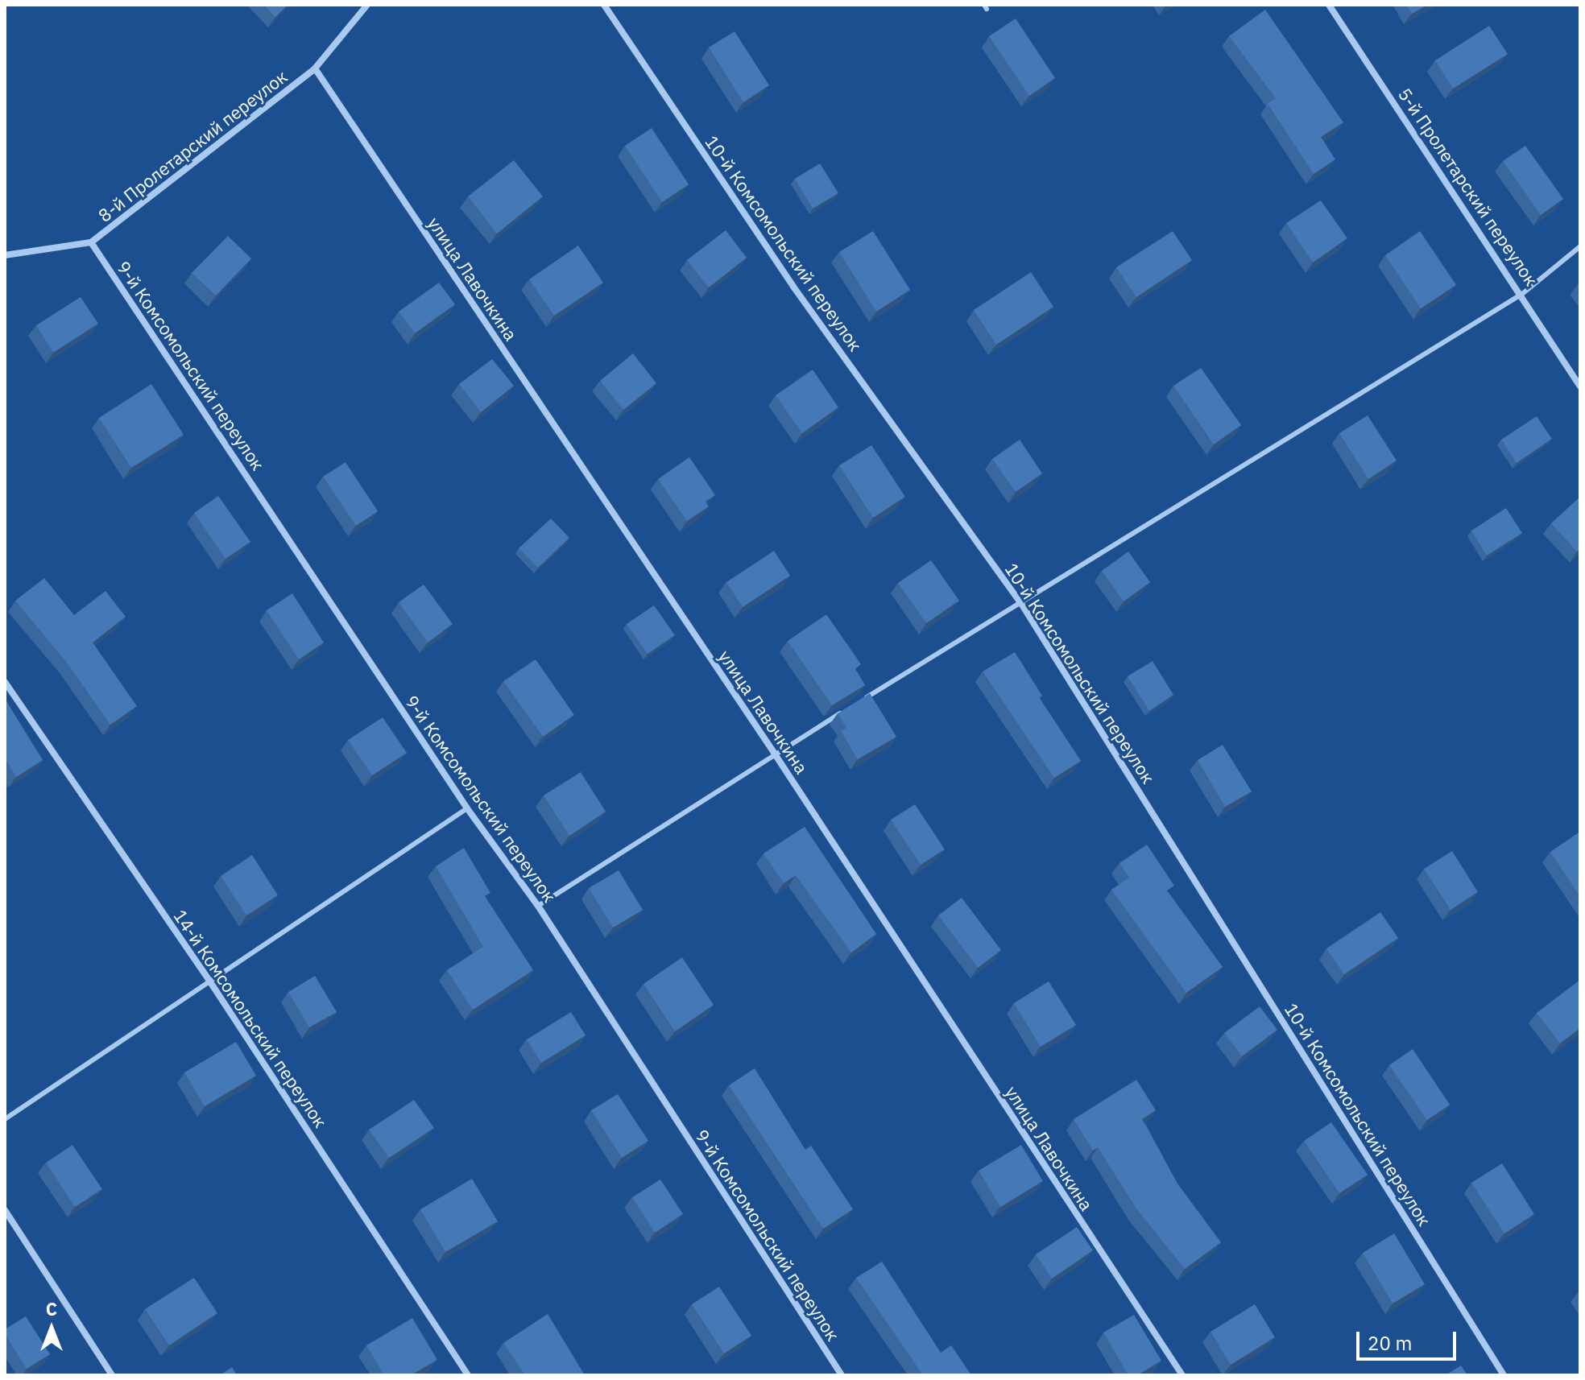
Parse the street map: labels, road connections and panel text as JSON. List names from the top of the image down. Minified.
{"streets":{"street":["8-й Пролетарский переулок","5-й Пролетарский переулок","10-й Комсомольский переулок","улица Лавочкина","9-й Комсомольский переулок","14-й Комсомольский переулок"]},"crossings":[["8-й Пролетарский переулок","улица Лавочкина"],["8-й Пролетарский переулок","9-й Комсомольский переулок"]],"scale_bar":"20 m","north":"top"}
